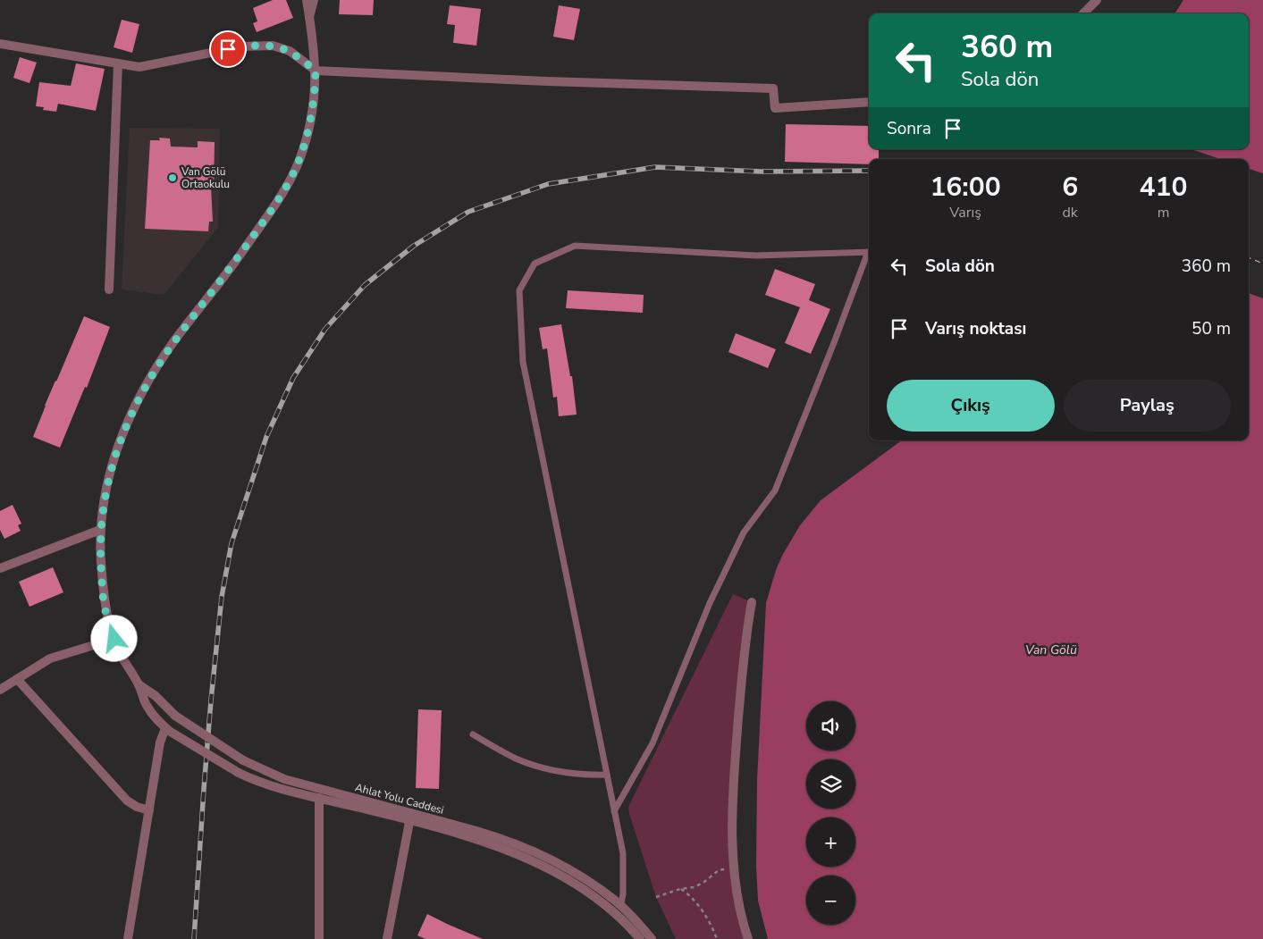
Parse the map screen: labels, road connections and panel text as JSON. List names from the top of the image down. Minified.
{"streets":{"street":["Ahlat Yolu Caddesi"]},"water":["Van Gölü"],"places":["Van Gölü Ortaokulu"],"page":{"turn":["360 m","Sola dön"],"then":"Sonra","eta":["16:00","Varış","6","dk","410","m"],"list":[{"name":"Sola dön","value":"360 m"},{"name":"Varış noktası","value":"50 m"}],"buttons":["Çıkış","Paylaş"],"map_buttons":["+","−"]}}
